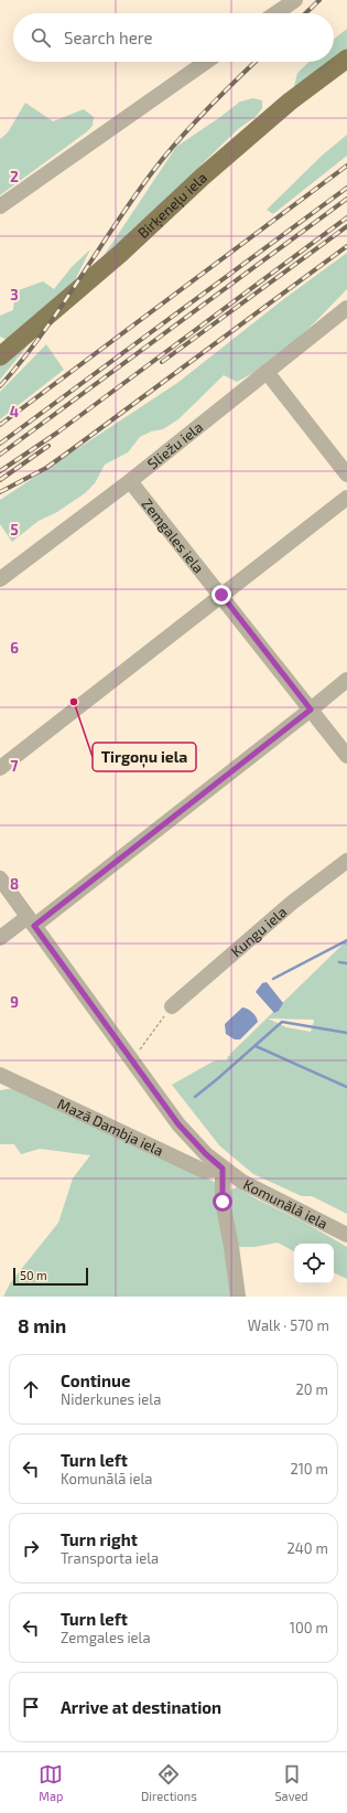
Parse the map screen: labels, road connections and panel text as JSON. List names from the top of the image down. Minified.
{"streets":{"main road":["Birķeneļu iela"],"street":["Sliežu iela","Zemgales iela","Kungu iela","Mazā Dambja iela","Komunālā iela"]},"crossings":[["Sliežu iela","Zemgales iela"],["Mazā Dambja iela","Komunālā iela"]],"places":["Tirgoņu iela"],"scale_bar":"50 m","page":{"search":"Search here","scale":"50 m","heading":["8 min","Walk · 570 m"],"list":[["Continue","Niderkunes iela","20 m"],["Turn left","Komunālā iela","210 m"],["Turn right","Transporta iela","240 m"],["Turn left","Zemgales iela","100 m"],"Arrive at destination"],"nav":["Map","Directions","Saved"]},"grid":{"rows":["2","3","4","5","6","7","8","9"]}}
